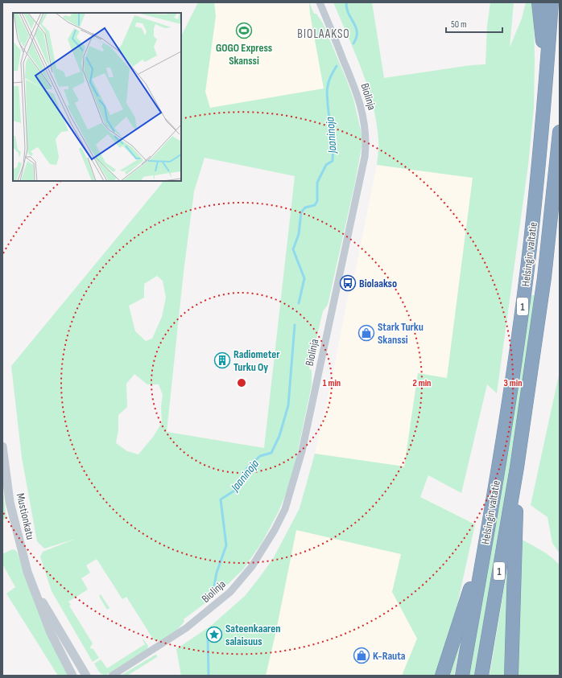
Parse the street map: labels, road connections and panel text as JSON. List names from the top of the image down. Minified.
{"streets":{"highway":["Helsingin valtatie","1"],"street":["Biolinja","Mustionkatu"]},"districts":["BIOLAAKSO"],"water":["Jaaninoja"],"places":{"sports":["GOGO Express Skanssi"],"bus stop":["Biolaakso"],"shop":["Stark Turku Skanssi","K-Rauta"],"building":["Radiometer Turku Oy"],"place":["Sateenkaaren salaisuus"]},"scale_bar":"50 m","rings":["1 min","2 min","3 min"]}
